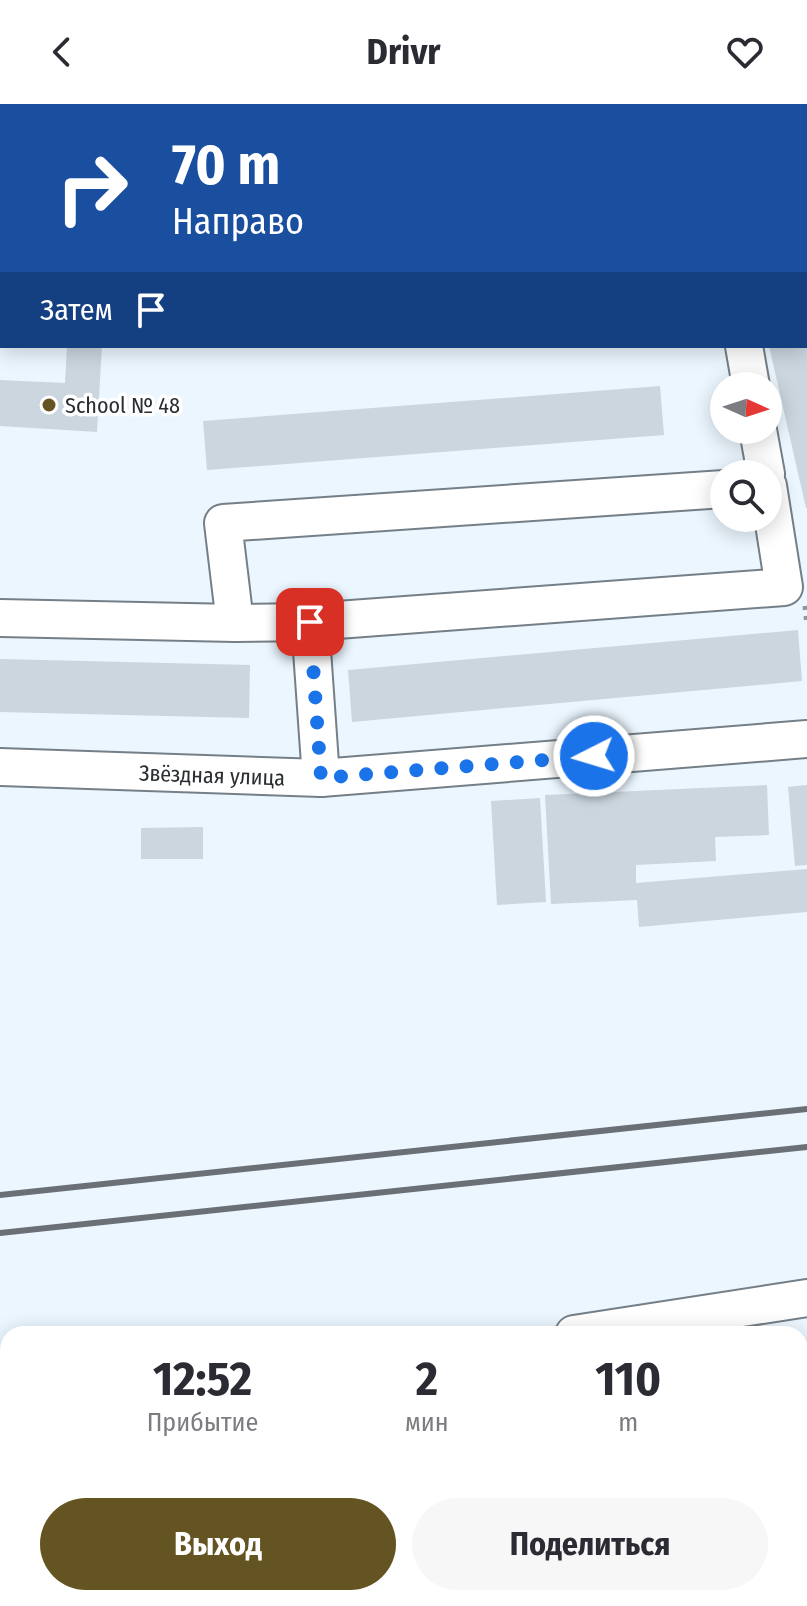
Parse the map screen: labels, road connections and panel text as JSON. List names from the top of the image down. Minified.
{"streets":{"street":["Звёздная улица"]},"places":["School № 48"],"north":"right","page":{"header":"Drivr","turn":["70 m","Направо"],"then":"Затем","eta":["12:52","Прибытие","2","мин","110","m"],"buttons":["Выход","Поделиться"]}}
